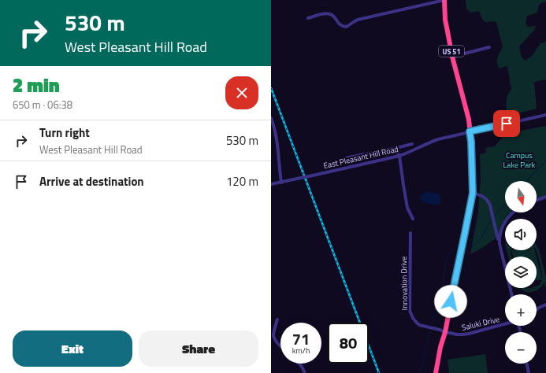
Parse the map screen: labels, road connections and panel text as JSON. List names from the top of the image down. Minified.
{"streets":{"highway":["US 51"],"street":["East Pleasant Hill Road","Innovation Drive","Saluki Drive"]},"crossings":[["US 51","East Pleasant Hill Road"],["US 51","Saluki Drive"],["Innovation Drive","Saluki Drive"]],"parks":["Campus Lake Park"],"north":"bottom","page":{"turn":["530 m","West Pleasant Hill Road"],"heading":["2 min","650 m · 06:38"],"list":[{"name":"Turn right","note":"West Pleasant Hill Road","value":"530 m"},{"name":"Arrive at destination","value":"120 m"}],"map_buttons":["+","−"],"speed":"71 km/h","limit":"80","buttons":["Exit","Share"]}}
